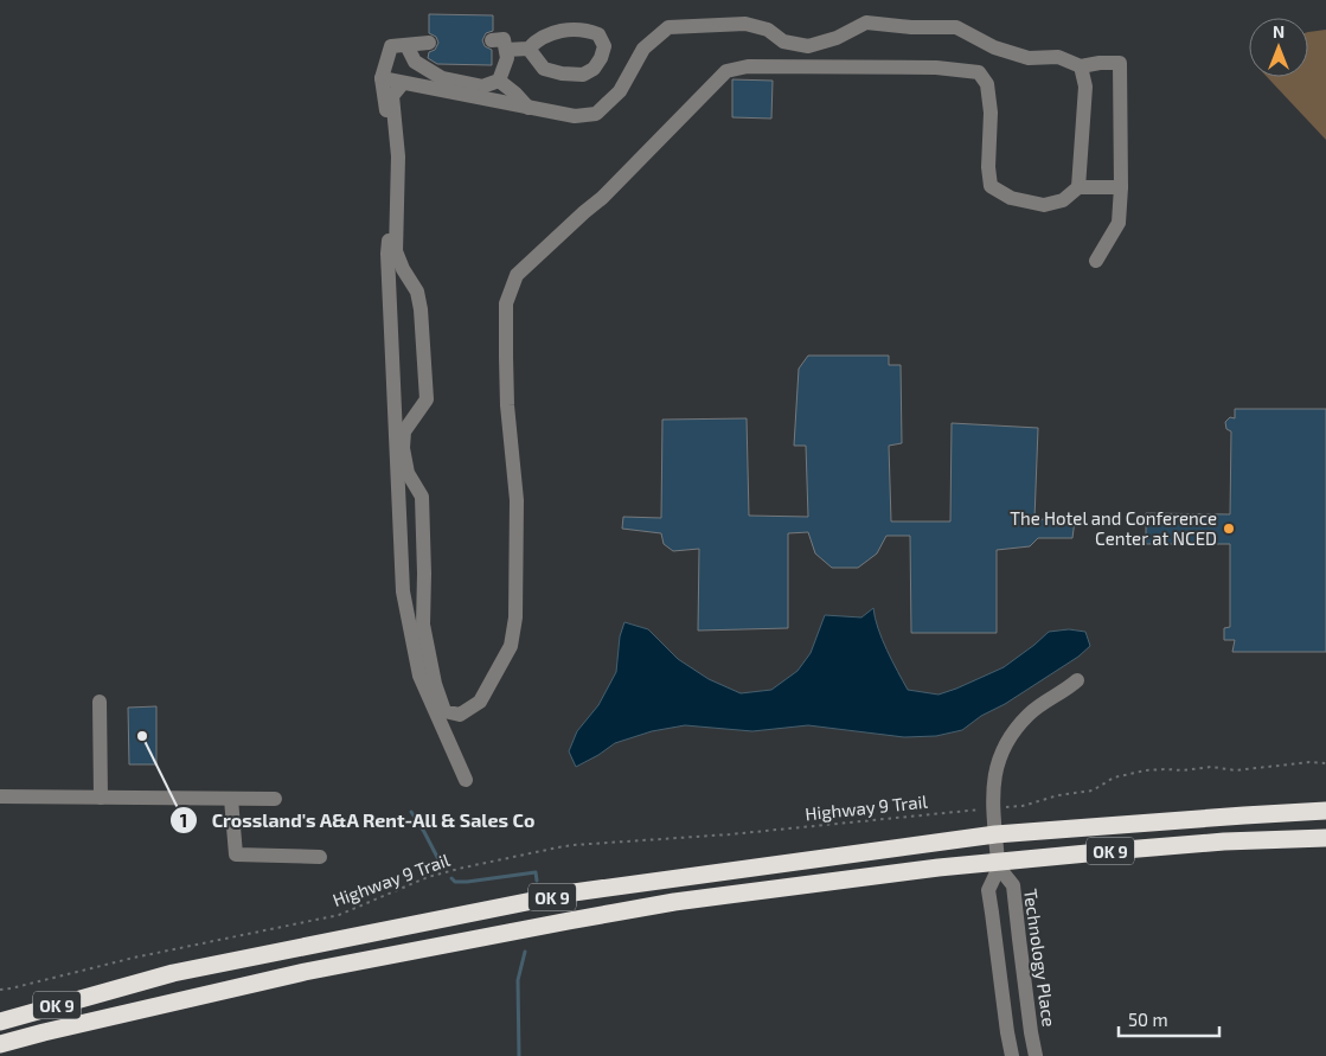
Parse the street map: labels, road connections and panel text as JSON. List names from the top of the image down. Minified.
{"streets":{"highway":["OK 9"],"street":["Technology Place"],"path":["Highway 9 Trail"]},"crossings":[["OK 9","Technology Place"]],"places":["The Hotel and Conference Center at NCED","Crossland's A&A Rent-All & Sales Co"],"scale_bar":"50 m","north":"top"}
